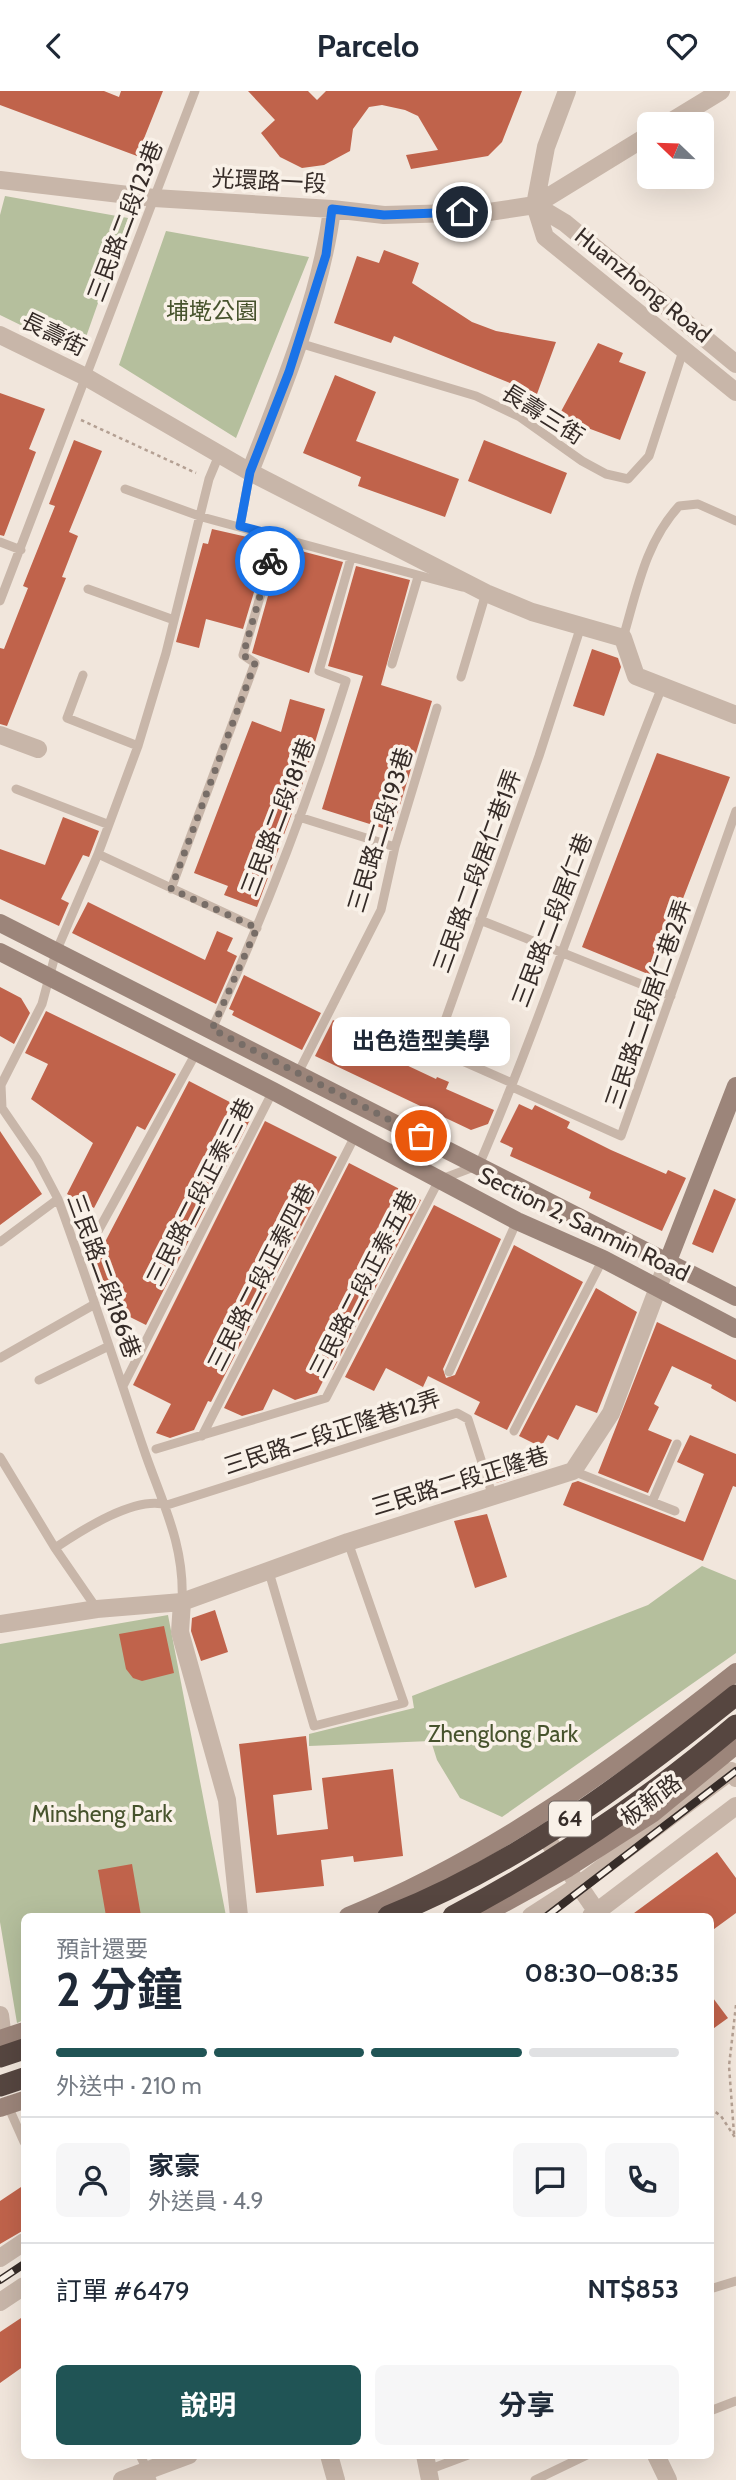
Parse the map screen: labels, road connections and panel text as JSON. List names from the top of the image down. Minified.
{"streets":{"highway":["64"],"street":["光環路一段","Huanzhong Road","長壽街","Section 2, Sanmin Road","三民路二段正隆巷","板新路"],"lane":["三民路二段123巷","長壽三街","三民路二段181巷","三民路二段193巷","三民路二段居仁巷1弄","三民路二段居仁巷","三民路二段居仁巷2弄","三民路二段正泰三巷","三民路二段186巷","三民路二段正泰四巷","三民路二段正泰五巷","三民路二段正隆巷12弄"]},"crossings":[["光環路一段","三民路二段123巷"],["光環路一段","Huanzhong Road"],["三民路二段123巷","長壽街"],["Huanzhong Road","長壽三街"],["長壽街","三民路二段居仁巷1弄"],["長壽街","三民路二段186巷"],["三民路二段181巷","Section 2, Sanmin Road"],["三民路二段193巷","Section 2, Sanmin Road"],["三民路二段居仁巷1弄","三民路二段居仁巷"],["三民路二段居仁巷1弄","三民路二段居仁巷2弄"],["三民路二段居仁巷","三民路二段居仁巷2弄"],["三民路二段居仁巷","Section 2, Sanmin Road"],["三民路二段正泰三巷","Section 2, Sanmin Road"],["三民路二段正泰三巷","三民路二段186巷"],["Section 2, Sanmin Road","三民路二段186巷"],["Section 2, Sanmin Road","三民路二段正泰四巷"],["Section 2, Sanmin Road","三民路二段正泰五巷"],["Section 2, Sanmin Road","三民路二段正隆巷"],["三民路二段186巷","三民路二段正隆巷12弄"],["三民路二段186巷","三民路二段正隆巷"],["三民路二段正泰四巷","三民路二段正泰五巷"],["三民路二段正隆巷12弄","三民路二段正隆巷"]],"parks":["埔墘公園","Zhenglong Park","Minsheng Park"],"places":["出色造型美學"],"north":"top left","page":{"header":"Parcelo","bubble":"出色造型美學","heading":["2 分鐘","預計還要","08:30–08:35"],"panel":["家豪","外送員 · 4.9","訂單 #6479","NT$853"],"bar":"外送中 · 210 m","buttons":["說明","分享"]}}
